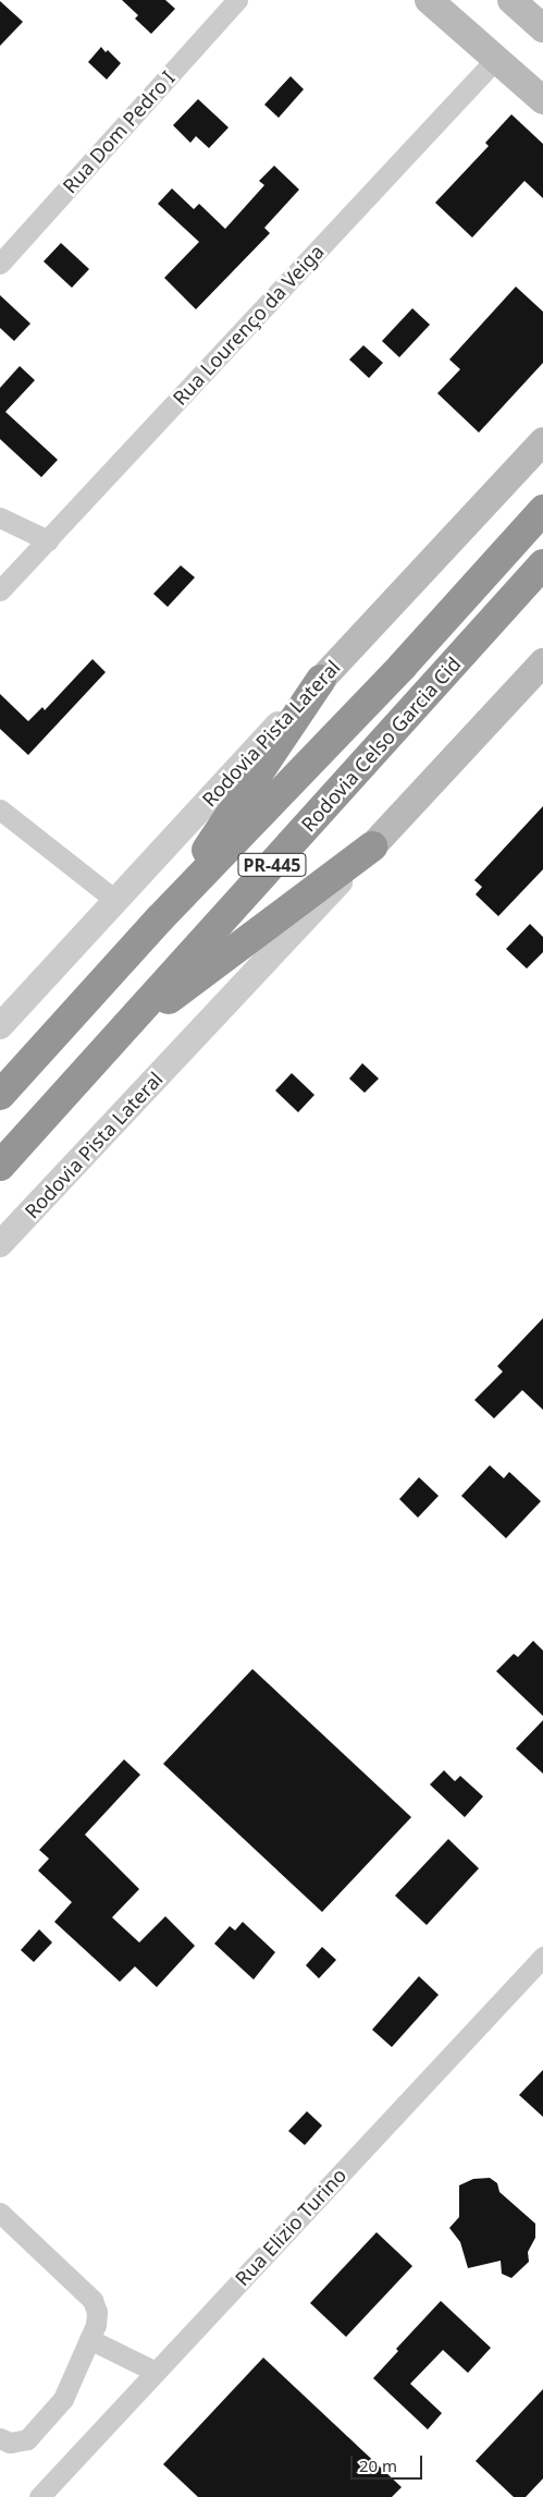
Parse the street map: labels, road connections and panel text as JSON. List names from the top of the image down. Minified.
{"streets":{"highway":["Rodovia Celso Garcia Cid","PR-445"],"main road":["Rodovia Pista Lateral"],"street":["Rua Dom Pedro I","Rua Lourenço da Veiga","Rua Elizio Turino"]},"scale_bar":"20 m"}
